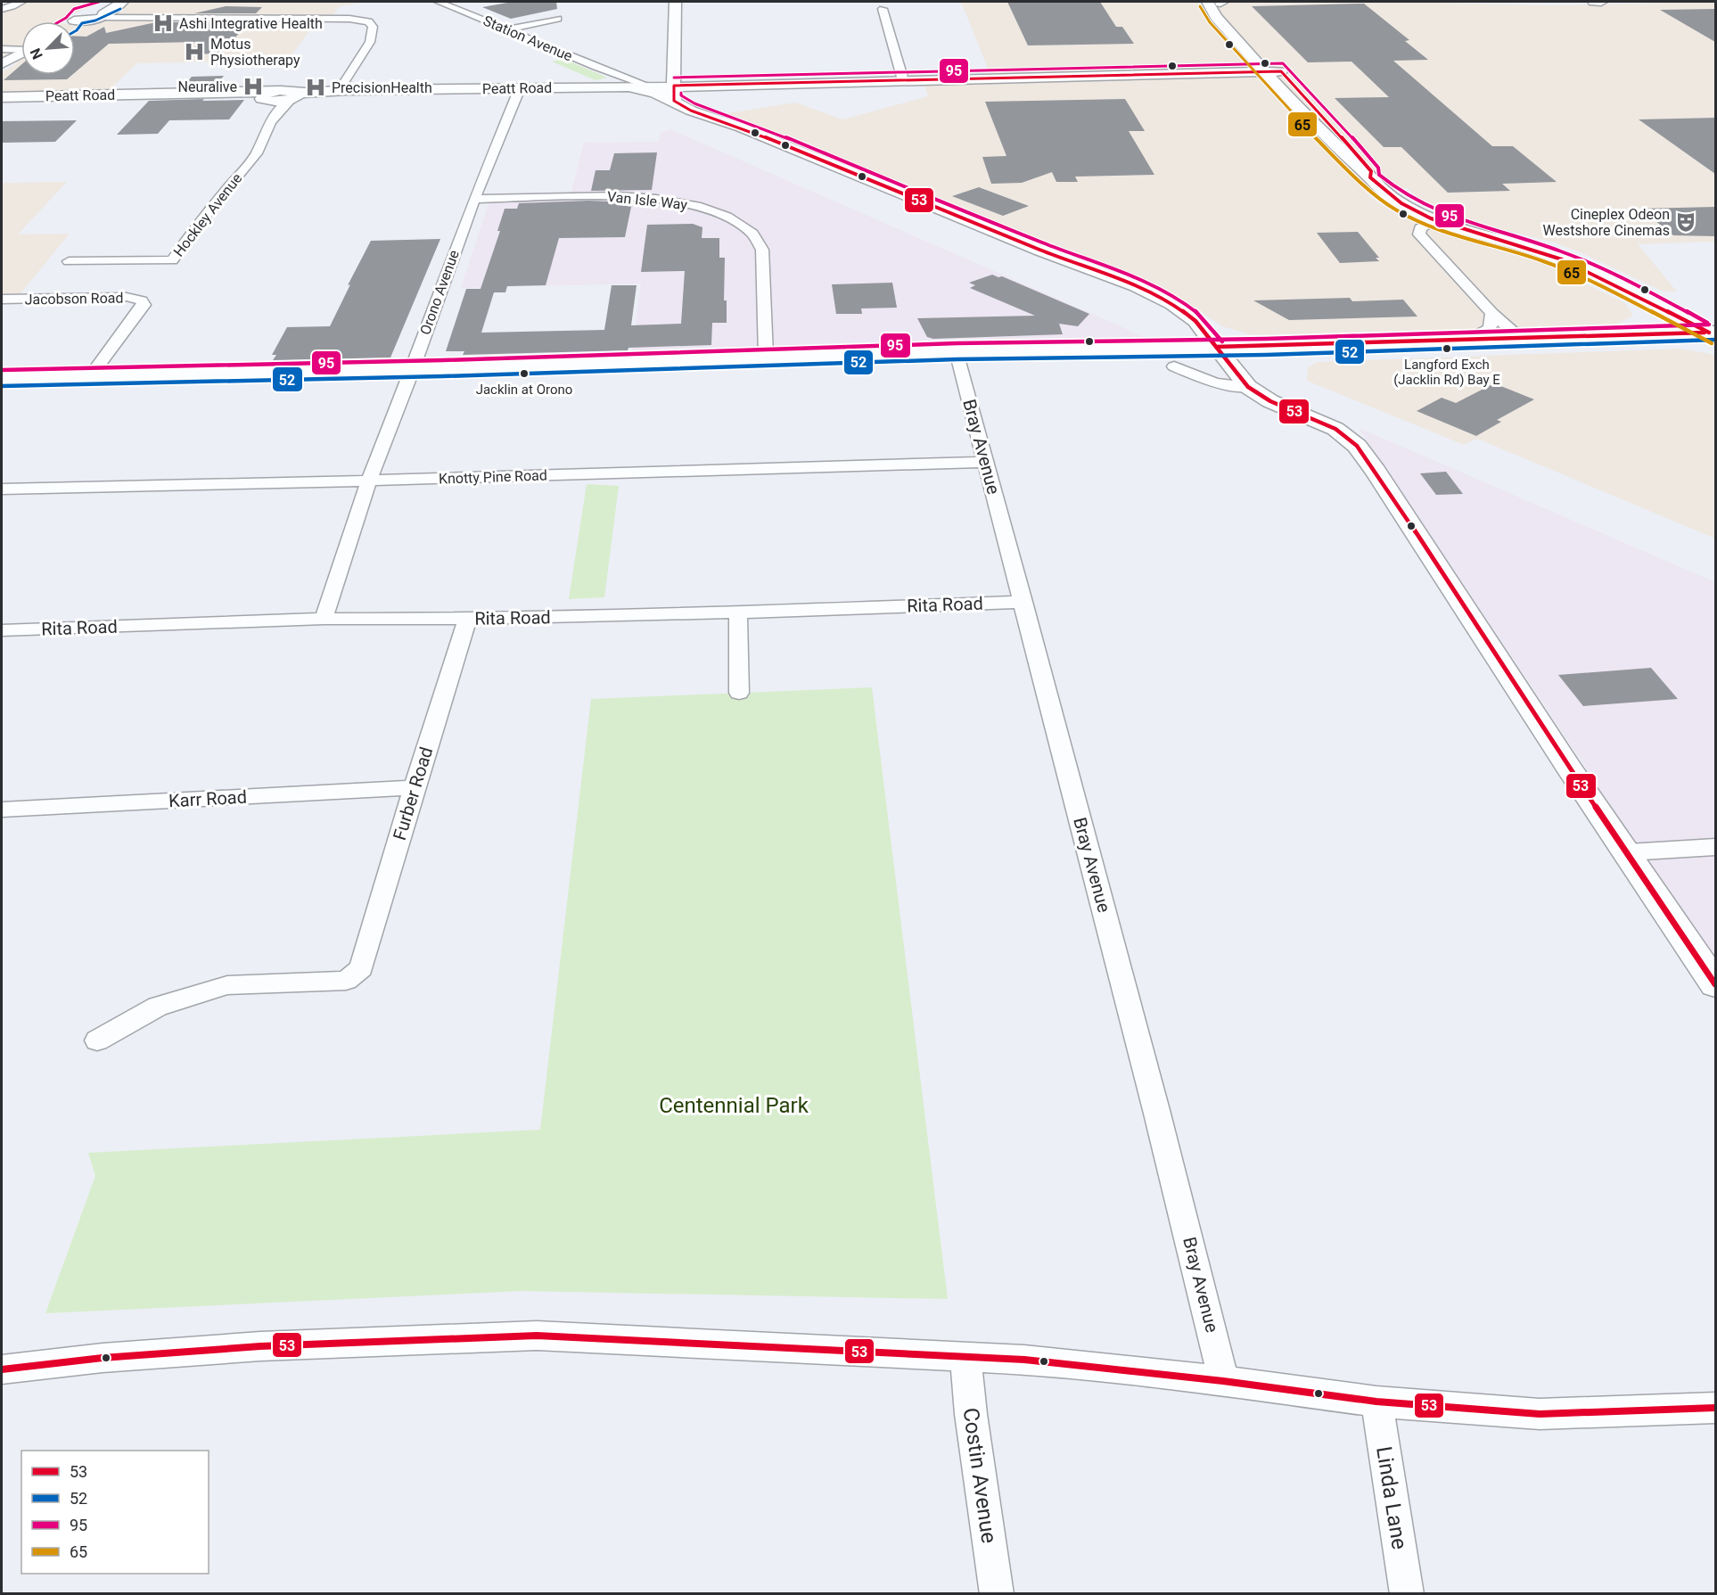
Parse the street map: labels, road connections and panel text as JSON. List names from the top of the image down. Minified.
{"streets":{"main road":["Peatt Road"],"street":["Station Avenue","Van Isle Way","Hockley Avenue","Orono Avenue","Jacobson Road","Bray Avenue","Knotty Pine Road","Rita Road","Furber Road","Karr Road","Costin Avenue","Linda Lane"]},"crossings":[["Station Avenue","Peatt Road"],["Peatt Road","Hockley Avenue"],["Peatt Road","Orono Avenue"],["Van Isle Way","Orono Avenue"],["Orono Avenue","Knotty Pine Road"],["Orono Avenue","Rita Road"],["Bray Avenue","Knotty Pine Road"],["Bray Avenue","Rita Road"],["Rita Road","Furber Road"],["Furber Road","Karr Road"]],"parks":["Centennial Park"],"places":{"hospital":["Ashi Integrative Health","Motus Physiotherapy","Neuralive","PrecisionHealth"],"theatre":["Cineplex Odeon Westshore Cinemas"],"other":["Langford Exch (Jacklin Rd) Bay E","Jacklin at Orono"]},"lines":["transit line 95","transit line 65","transit line 52","transit line 53"],"legend":["53","52","95","65"],"north":"bottom left"}
